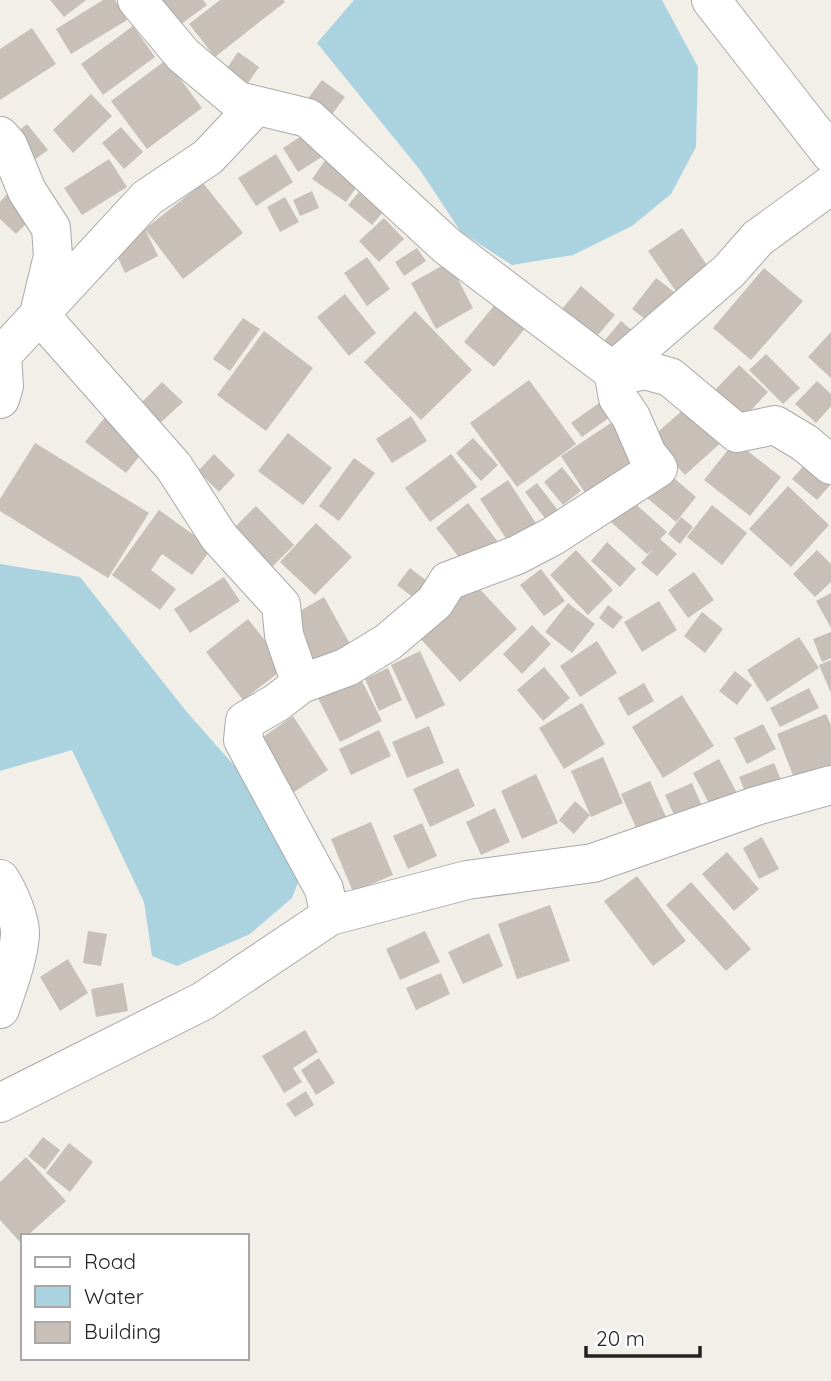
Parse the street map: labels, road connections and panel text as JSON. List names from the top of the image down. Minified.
{"legend":["Road","Water","Building"],"scale_bar":"20 m"}
